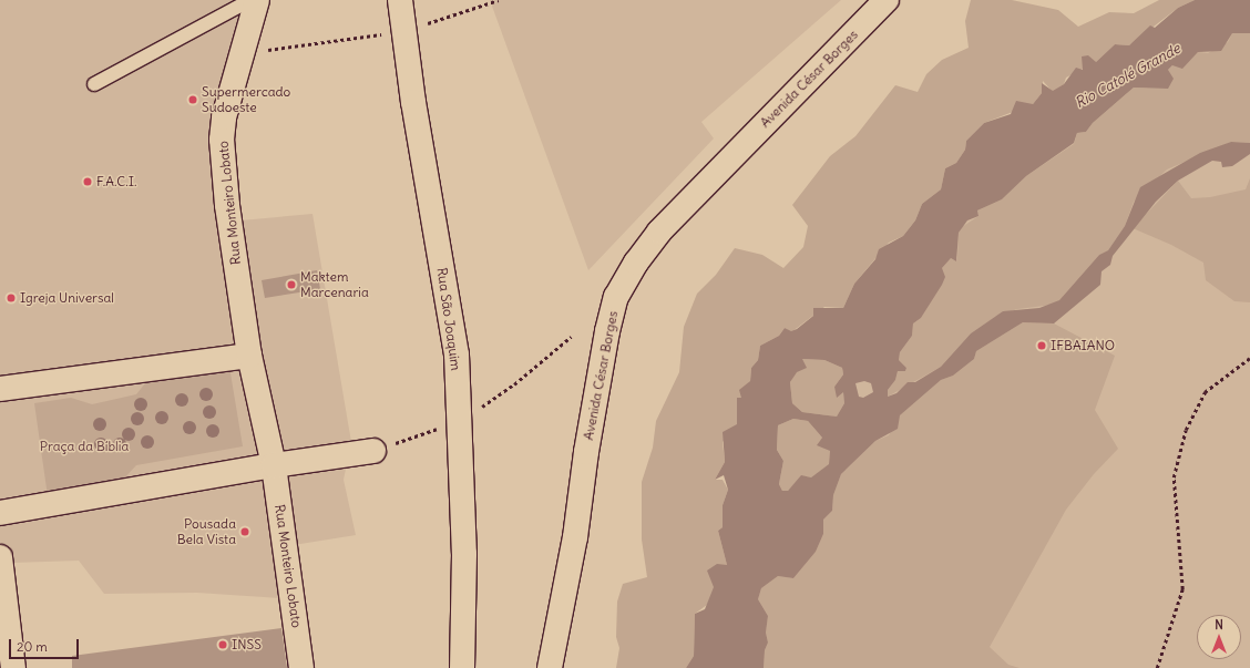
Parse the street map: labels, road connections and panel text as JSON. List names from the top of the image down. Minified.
{"streets":{"street":["Avenida César Borges","Rua Monteiro Lobato","Rua São Joaquim"]},"water":["Rio Catolé Grande"],"parks":["Praça da Bíblia"],"places":["Supermercado Sudoeste","F.A.C.I.","Maktem Marcenaria","Igreja Universal","IFBAIANO","Pousada Bela Vista","INSS"],"scale_bar":"20 m","north":"top"}
